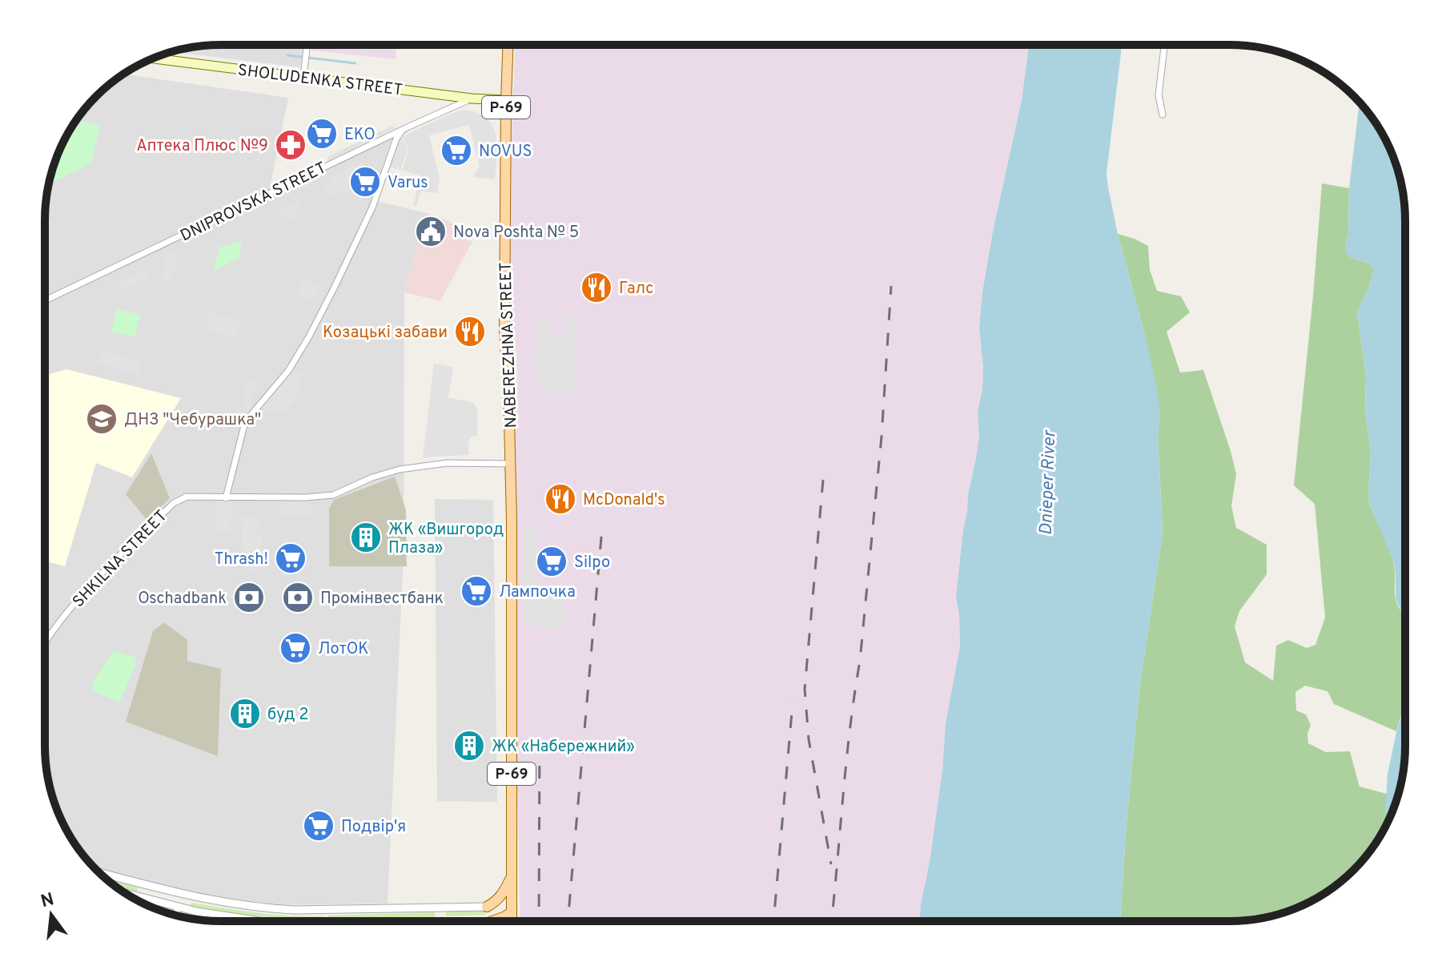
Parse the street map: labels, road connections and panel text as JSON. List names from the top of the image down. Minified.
{"streets":{"main road":["SHOLUDENKA STREET","Р-69","NABEREZHNA STREET"],"street":["DNIPROVSKA STREET","SHKILNA STREET"]},"crossings":[["SHOLUDENKA STREET","DNIPROVSKA STREET"],["SHOLUDENKA STREET","NABEREZHNA STREET"]],"water":["Dnieper River"],"places":{"supermarket":["EKO","NOVUS","Varus","Thrash!","Silpo","Лампочка","ЛотОК","Подвір'я"],"pharmacy":["Аптека Плюс №9"],"public building":["Nova Poshta № 5"],"restaurant":["Галс","Козацькі забави","McDonald's"],"school or university":["ДНЗ \"Чебурашка\""],"building":["ЖК «Вишгород Плаза»","буд 2","ЖК «Набережний»"],"bank":["Oschadbank","Промінвестбанк"]},"north":"top"}
